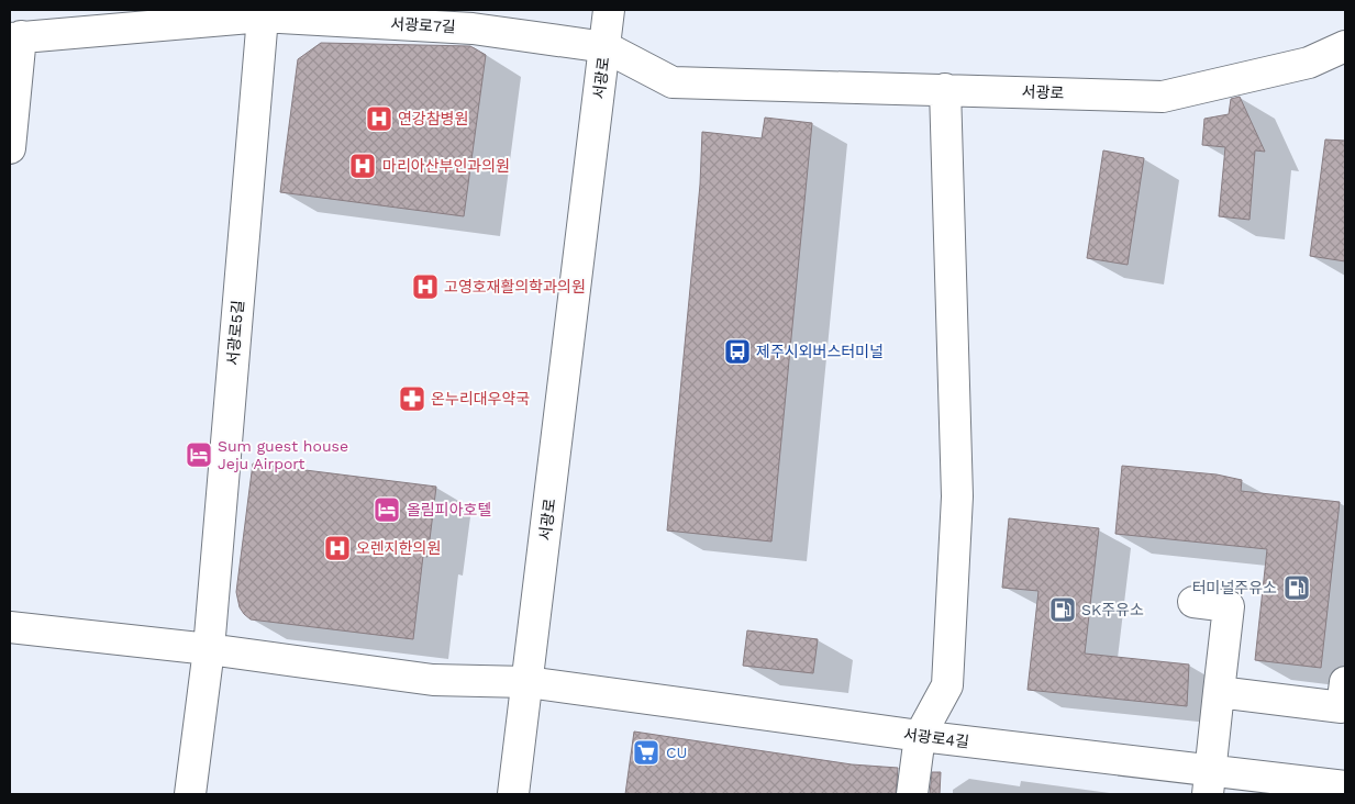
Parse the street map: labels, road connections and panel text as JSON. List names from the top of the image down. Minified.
{"streets":{"street":["서광로7길","서광로","서광로5길","서광로4길"]},"crossings":[["서광로7길","서광로"],["서광로7길","서광로5길"],["서광로","서광로4길"]],"places":{"hospital":["연강참병원","마리아산부인과의원","고영호재활의학과의원","오렌지한의원"],"bus stop":["제주시외버스터미널"],"pharmacy":["온누리대우약국"],"hotel":["Sum guest house Jeju Airport","올림피아호텔"],"fuel station":["터미널주유소","SK주유소"],"supermarket":["CU"]}}
